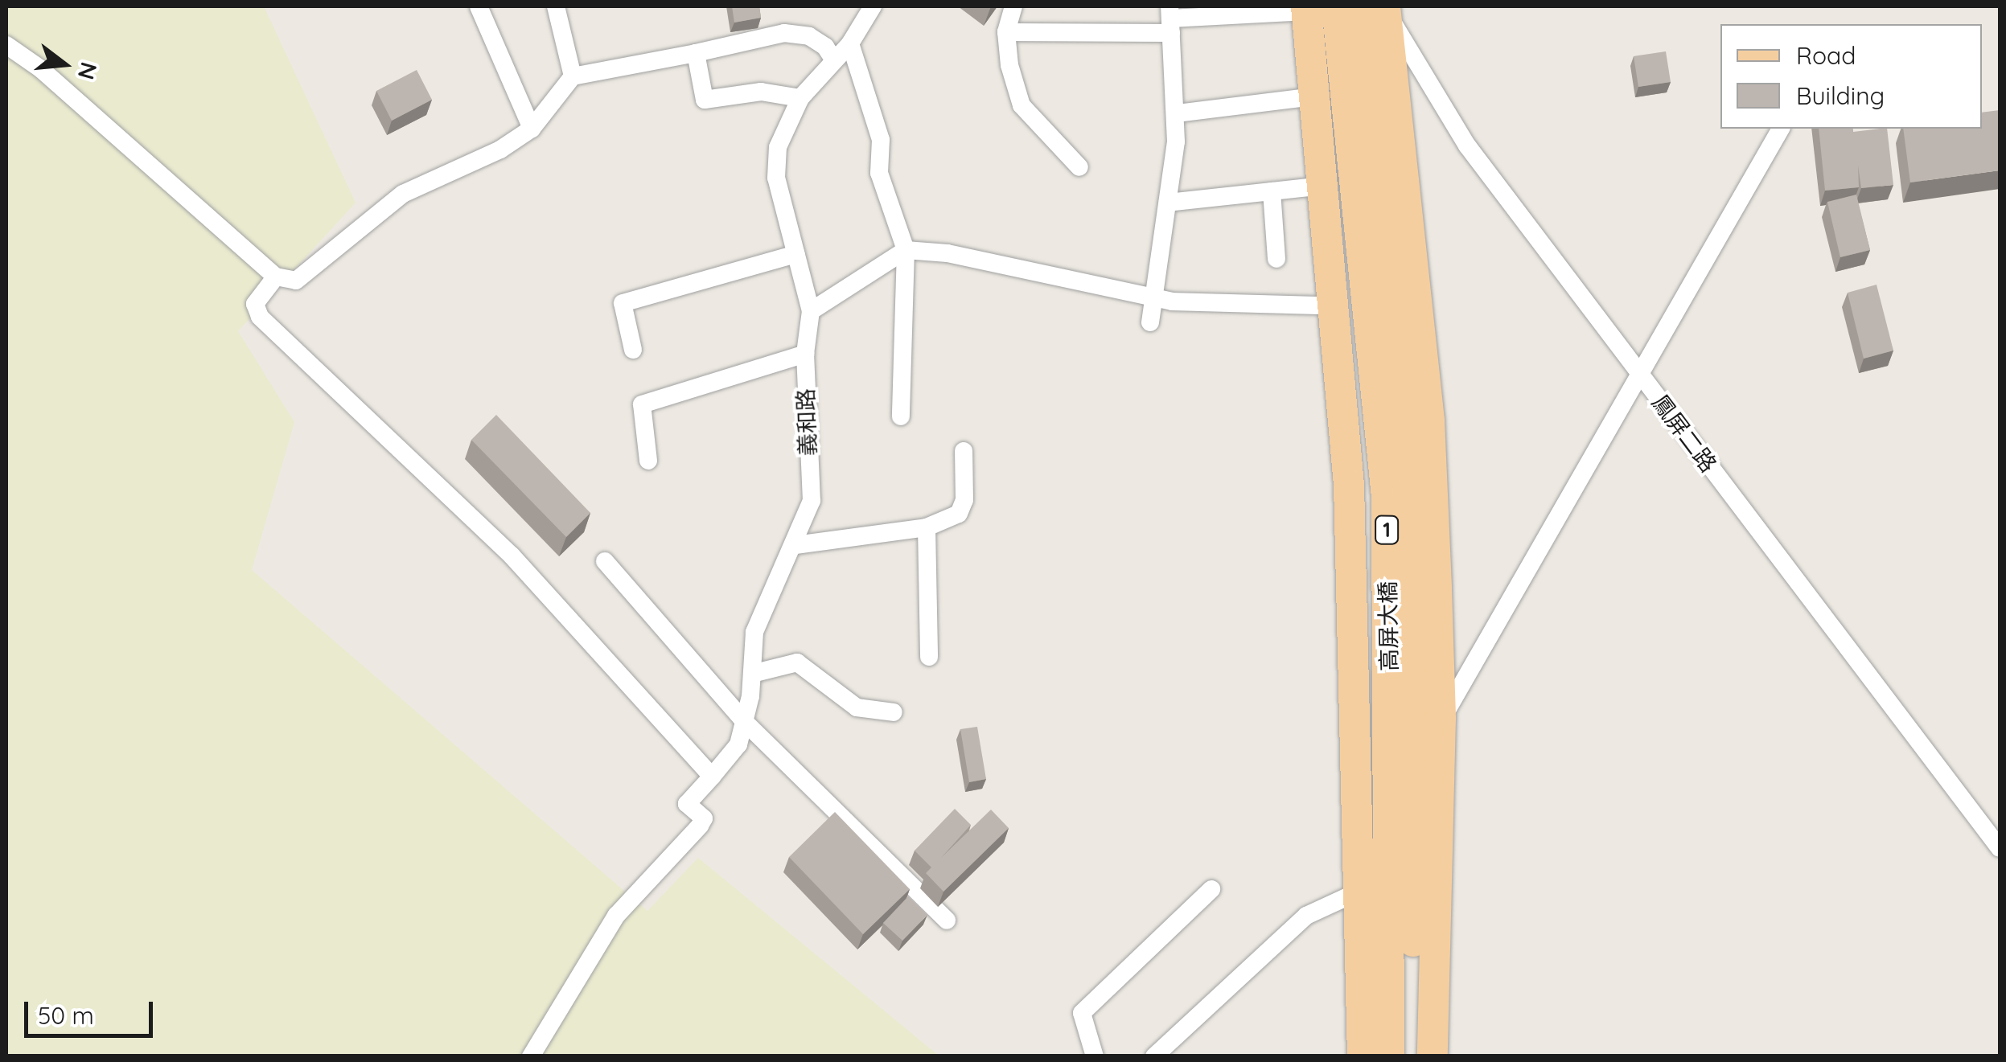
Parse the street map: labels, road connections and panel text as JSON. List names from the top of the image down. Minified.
{"streets":{"main road":["1","高屏大橋"],"street":["義和路","鳳屏二路"]},"crossings":[["鳳屏二路","高屏大橋"]],"legend":["Road","Building"],"scale_bar":"50 m","north":"right"}
